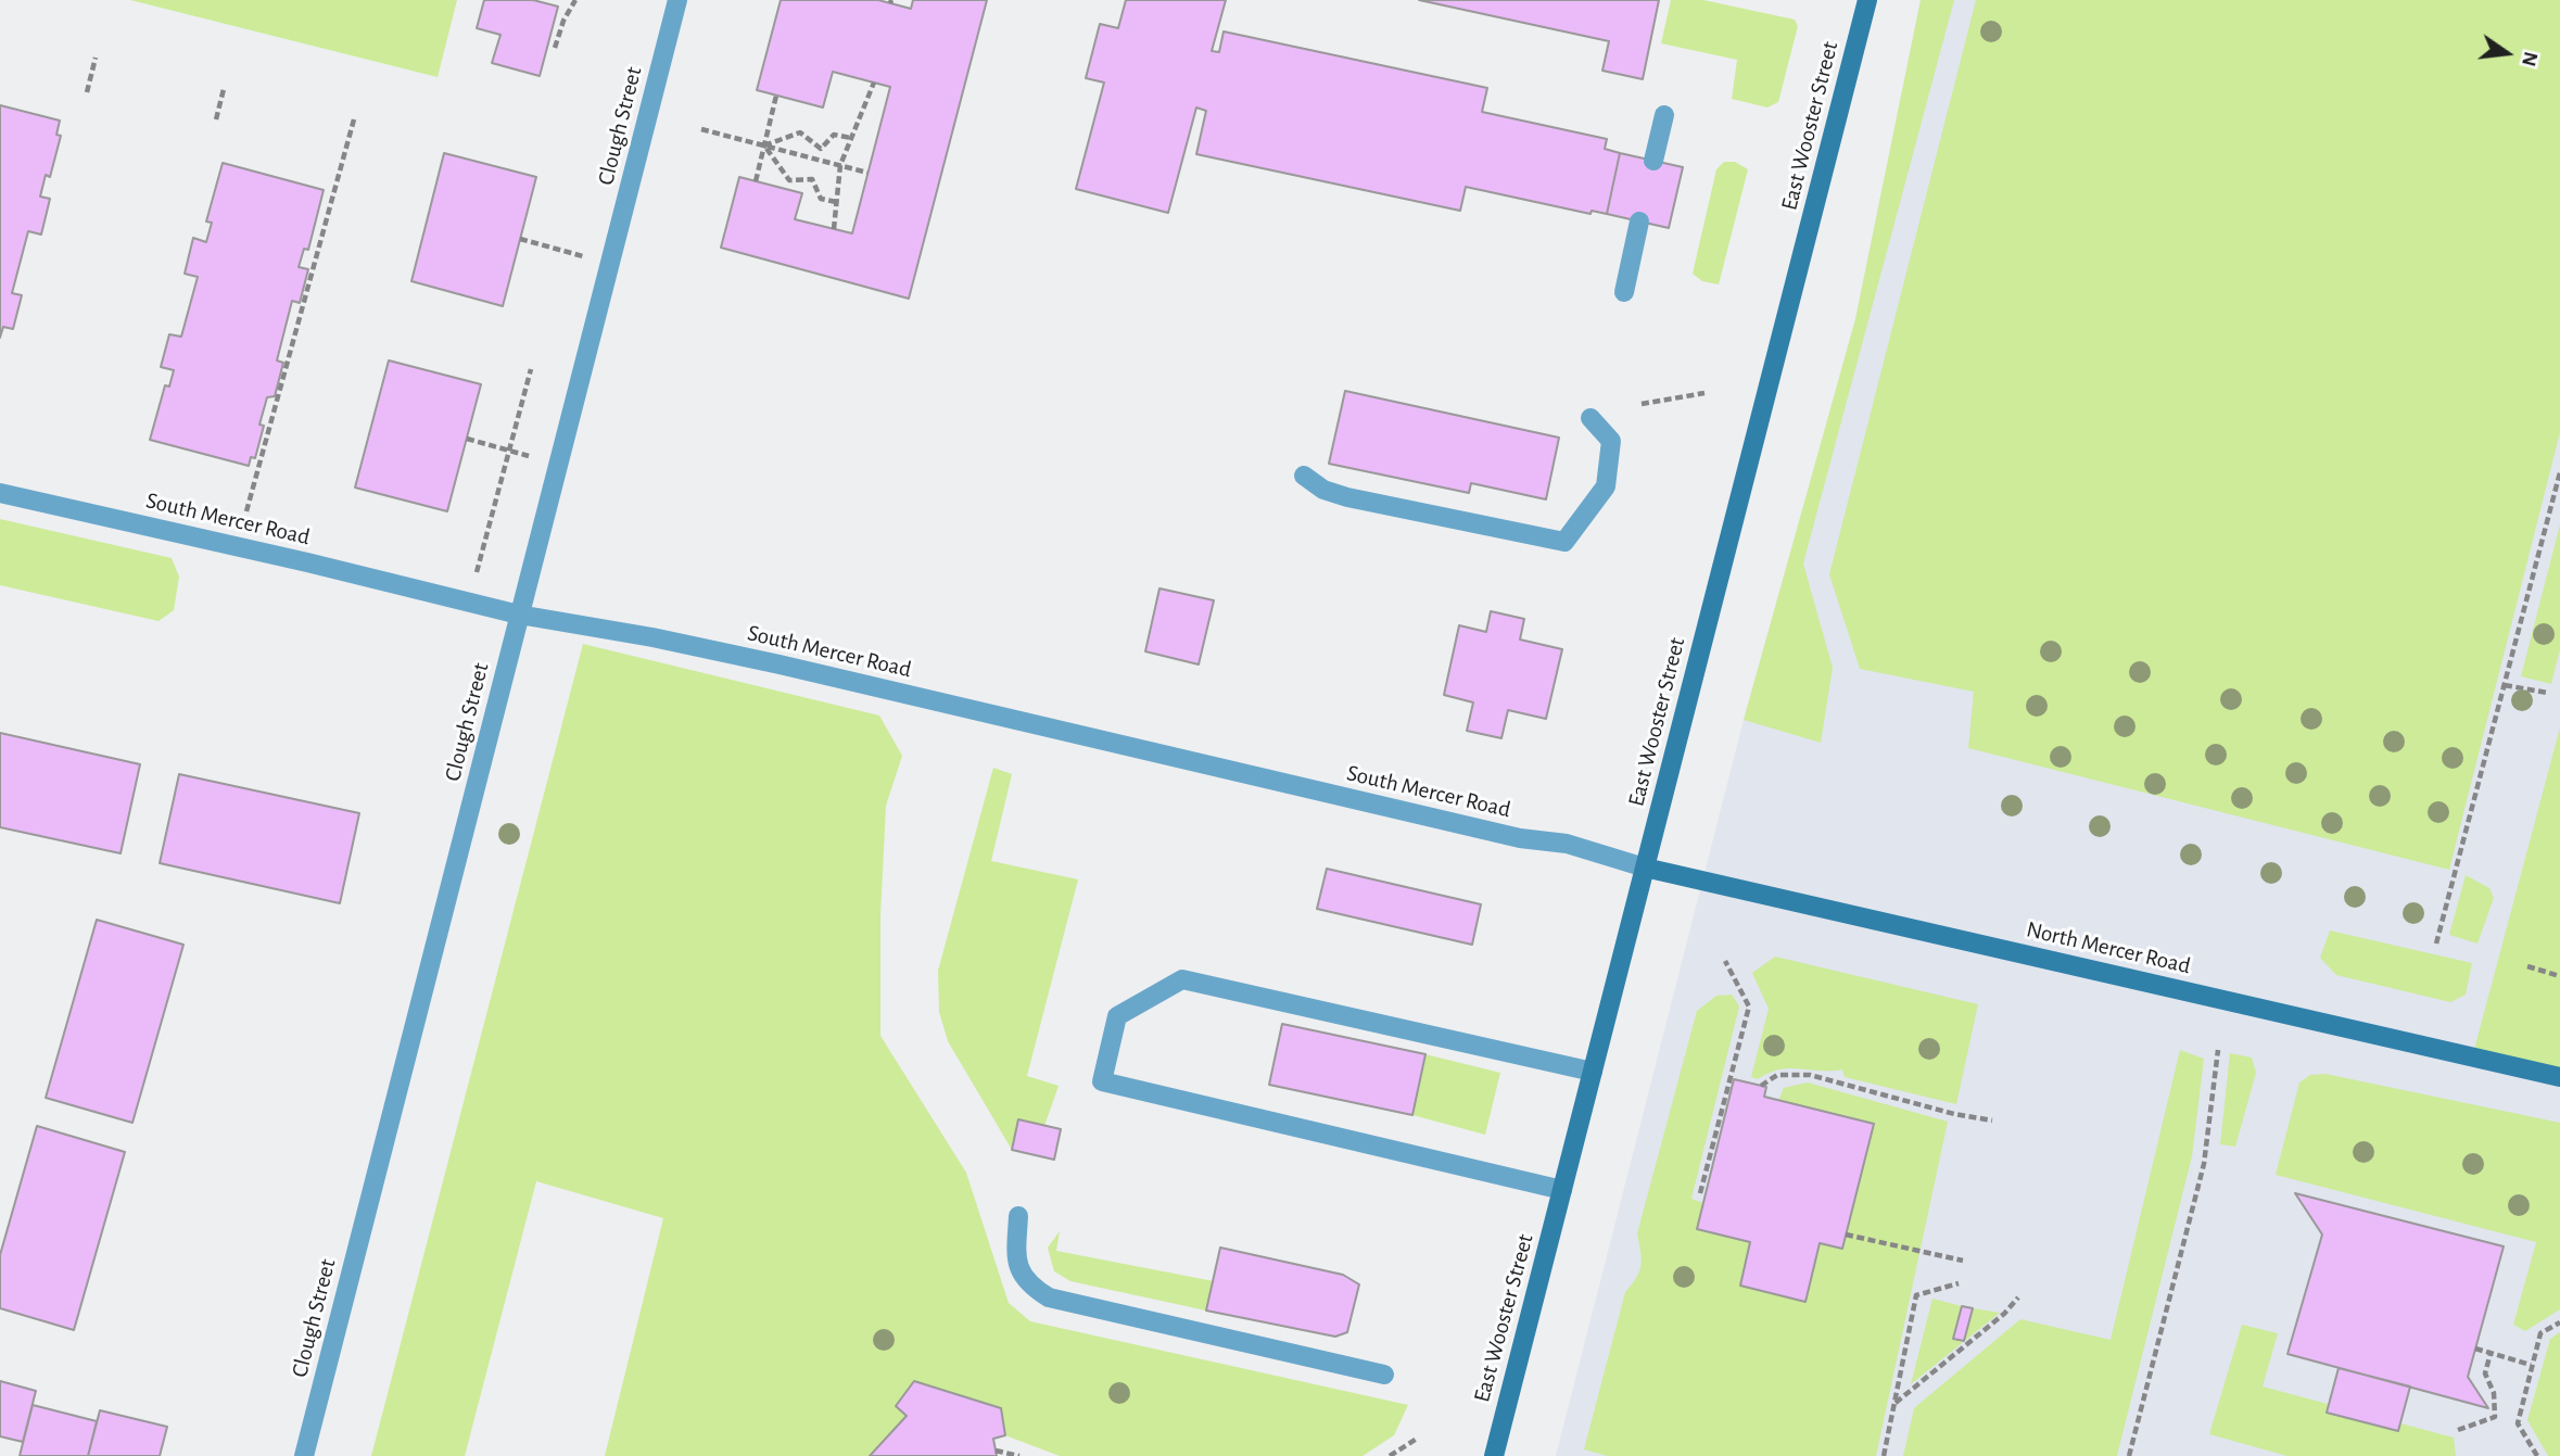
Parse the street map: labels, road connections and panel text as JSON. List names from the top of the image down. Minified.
{"streets":{"main road":["East Wooster Street","North Mercer Road"],"street":["Clough Street","South Mercer Road"]},"crossings":[["Clough Street","South Mercer Road"],["East Wooster Street","South Mercer Road"],["East Wooster Street","North Mercer Road"],["South Mercer Road","North Mercer Road"]],"north":"right"}
